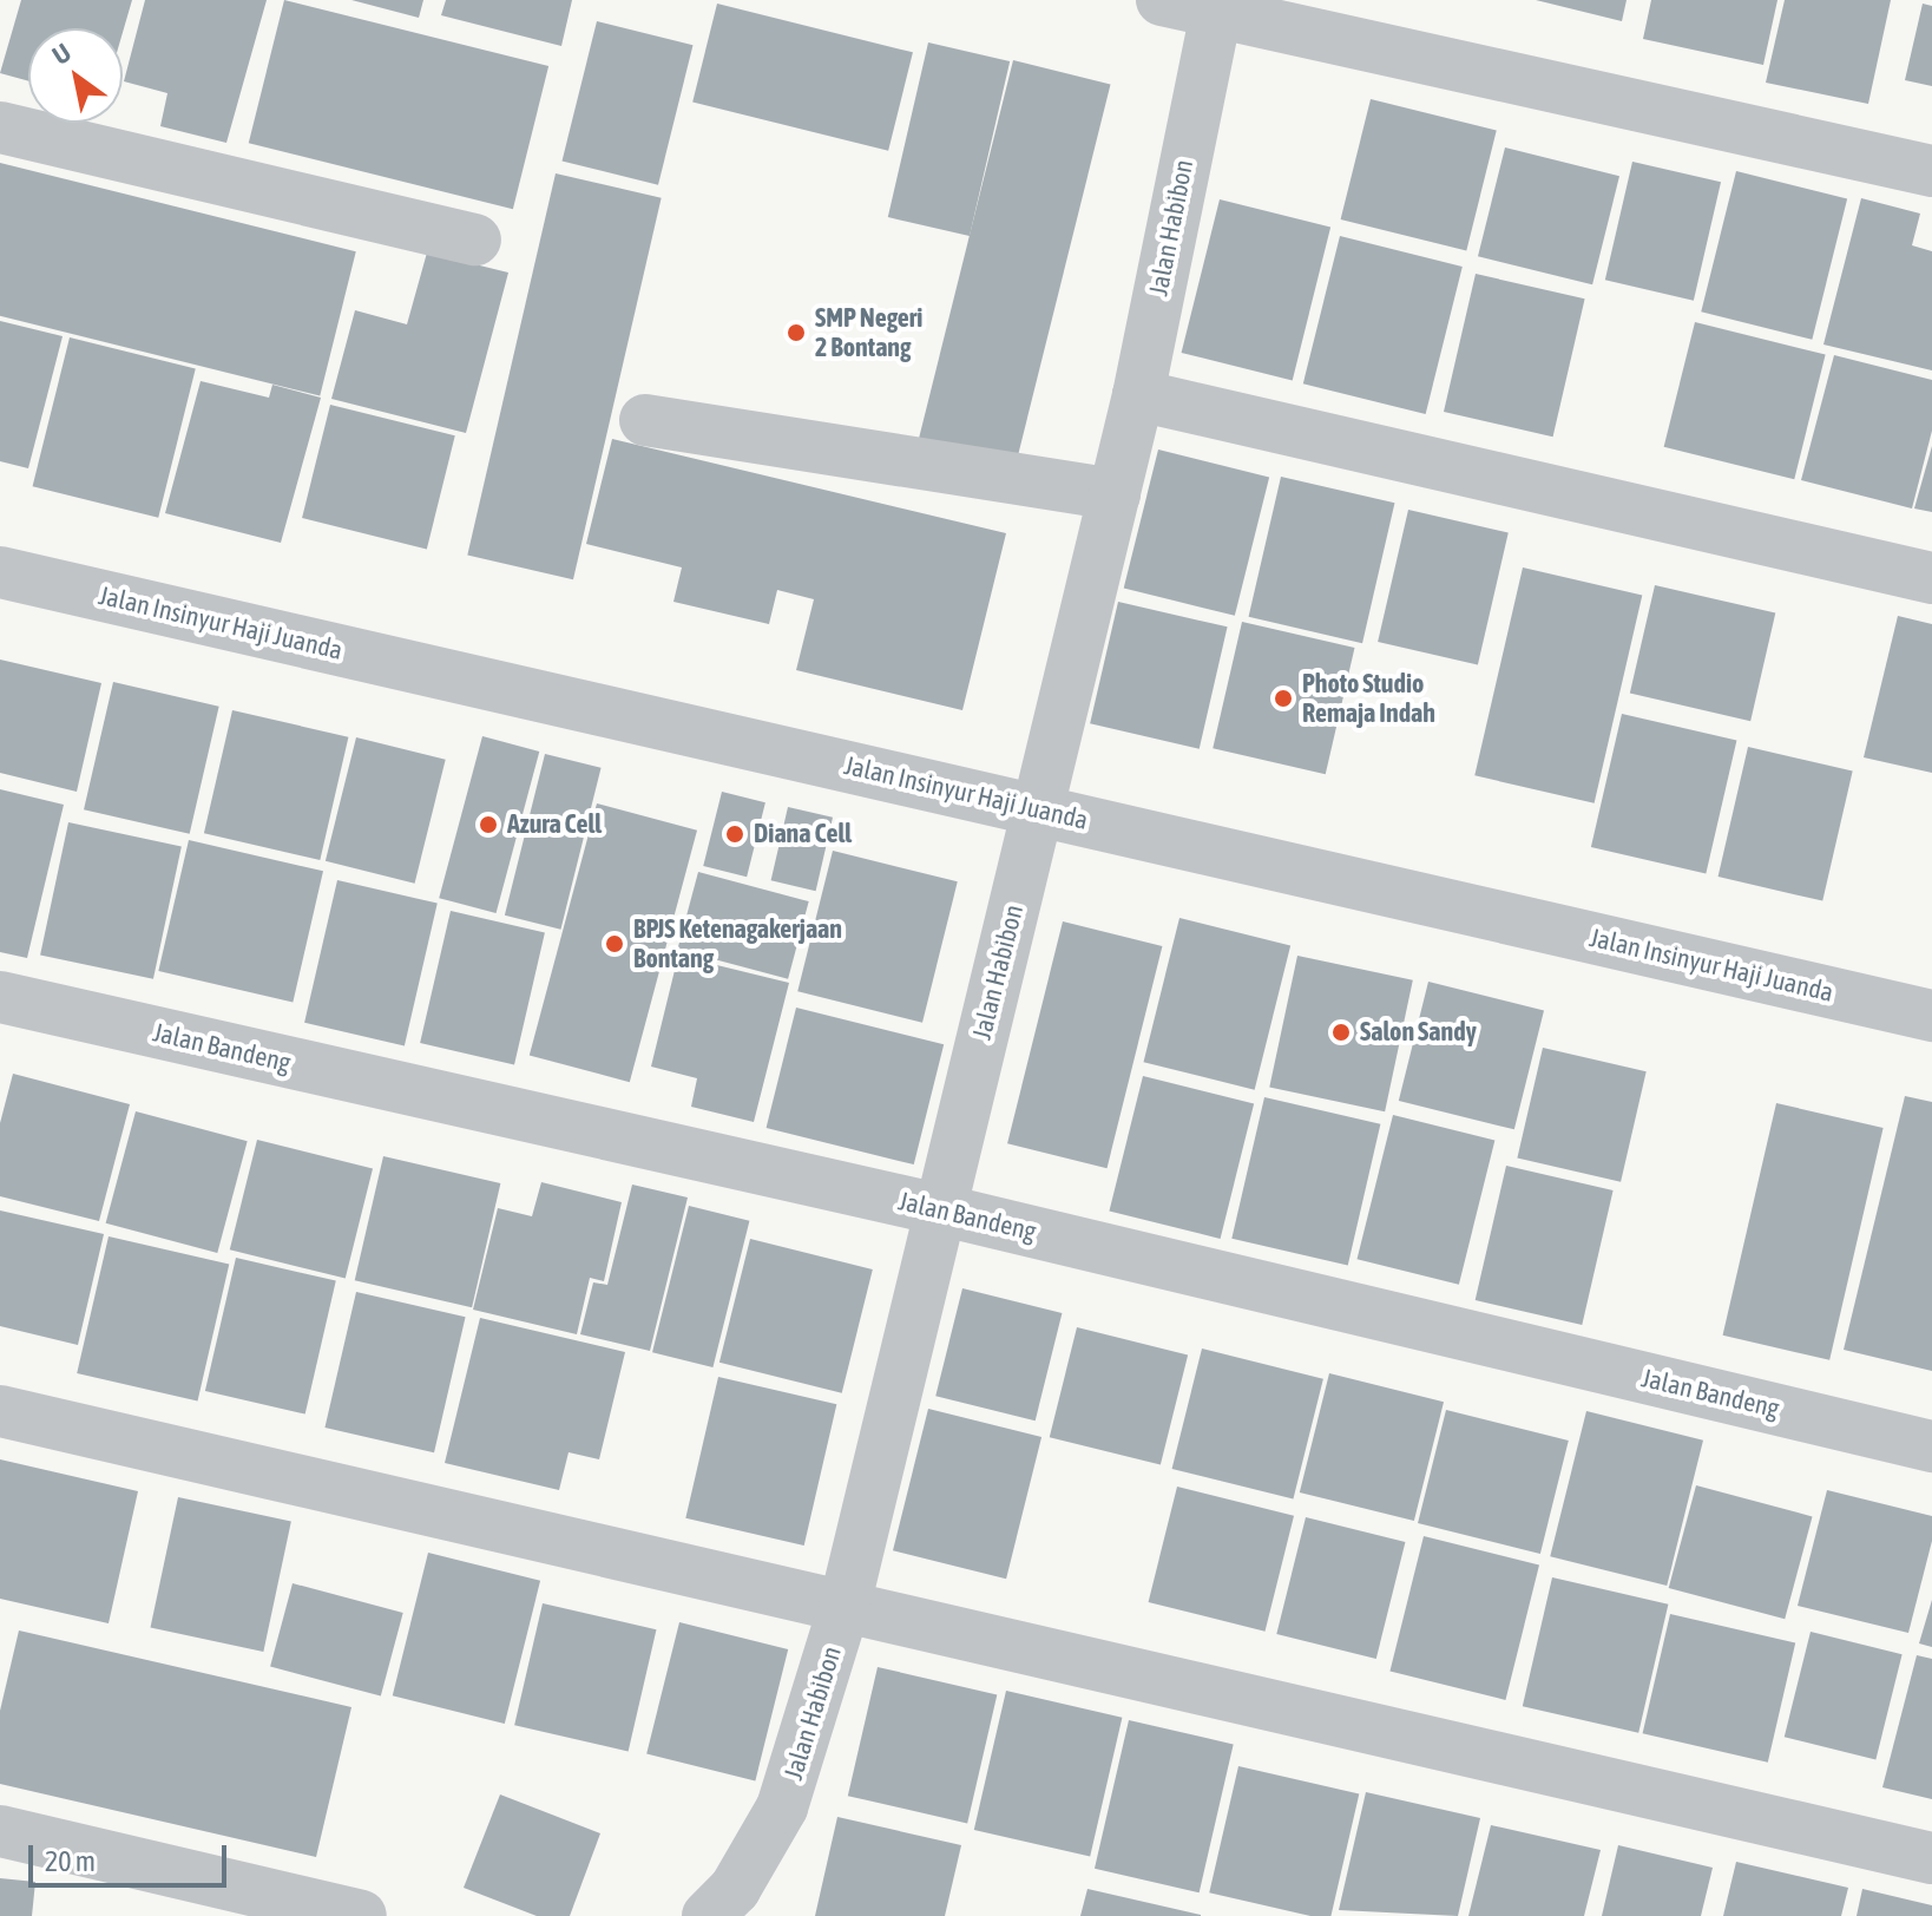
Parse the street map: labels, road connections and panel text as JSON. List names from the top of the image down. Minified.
{"streets":{"street":["Jalan Habibon","Jalan Insinyur Haji Juanda","Jalan Bandeng"]},"crossings":[["Jalan Habibon","Jalan Insinyur Haji Juanda"],["Jalan Habibon","Jalan Bandeng"]],"places":["SMP Negeri 2 Bontang","Photo Studio Remaja Indah","Azura Cell","Diana Cell","BPJS Ketenagakerjaan Bontang","Salon Sandy"],"scale_bar":"20 m","north":"top left"}
